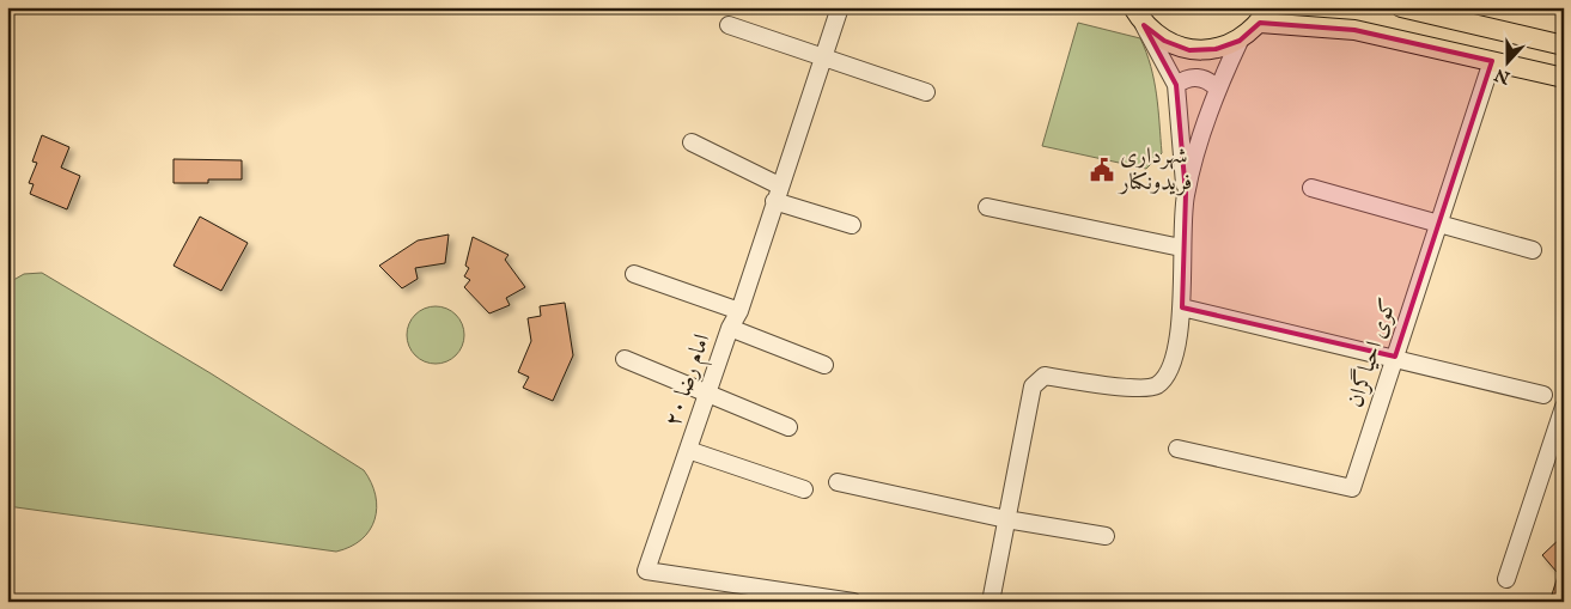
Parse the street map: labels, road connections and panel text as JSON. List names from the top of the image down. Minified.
{"streets":{"street":["کوی احیاگران","امام رضا ۲۰"]},"places":{"public building":["شهرداری فریدونکنار"]},"north":"bottom"}
